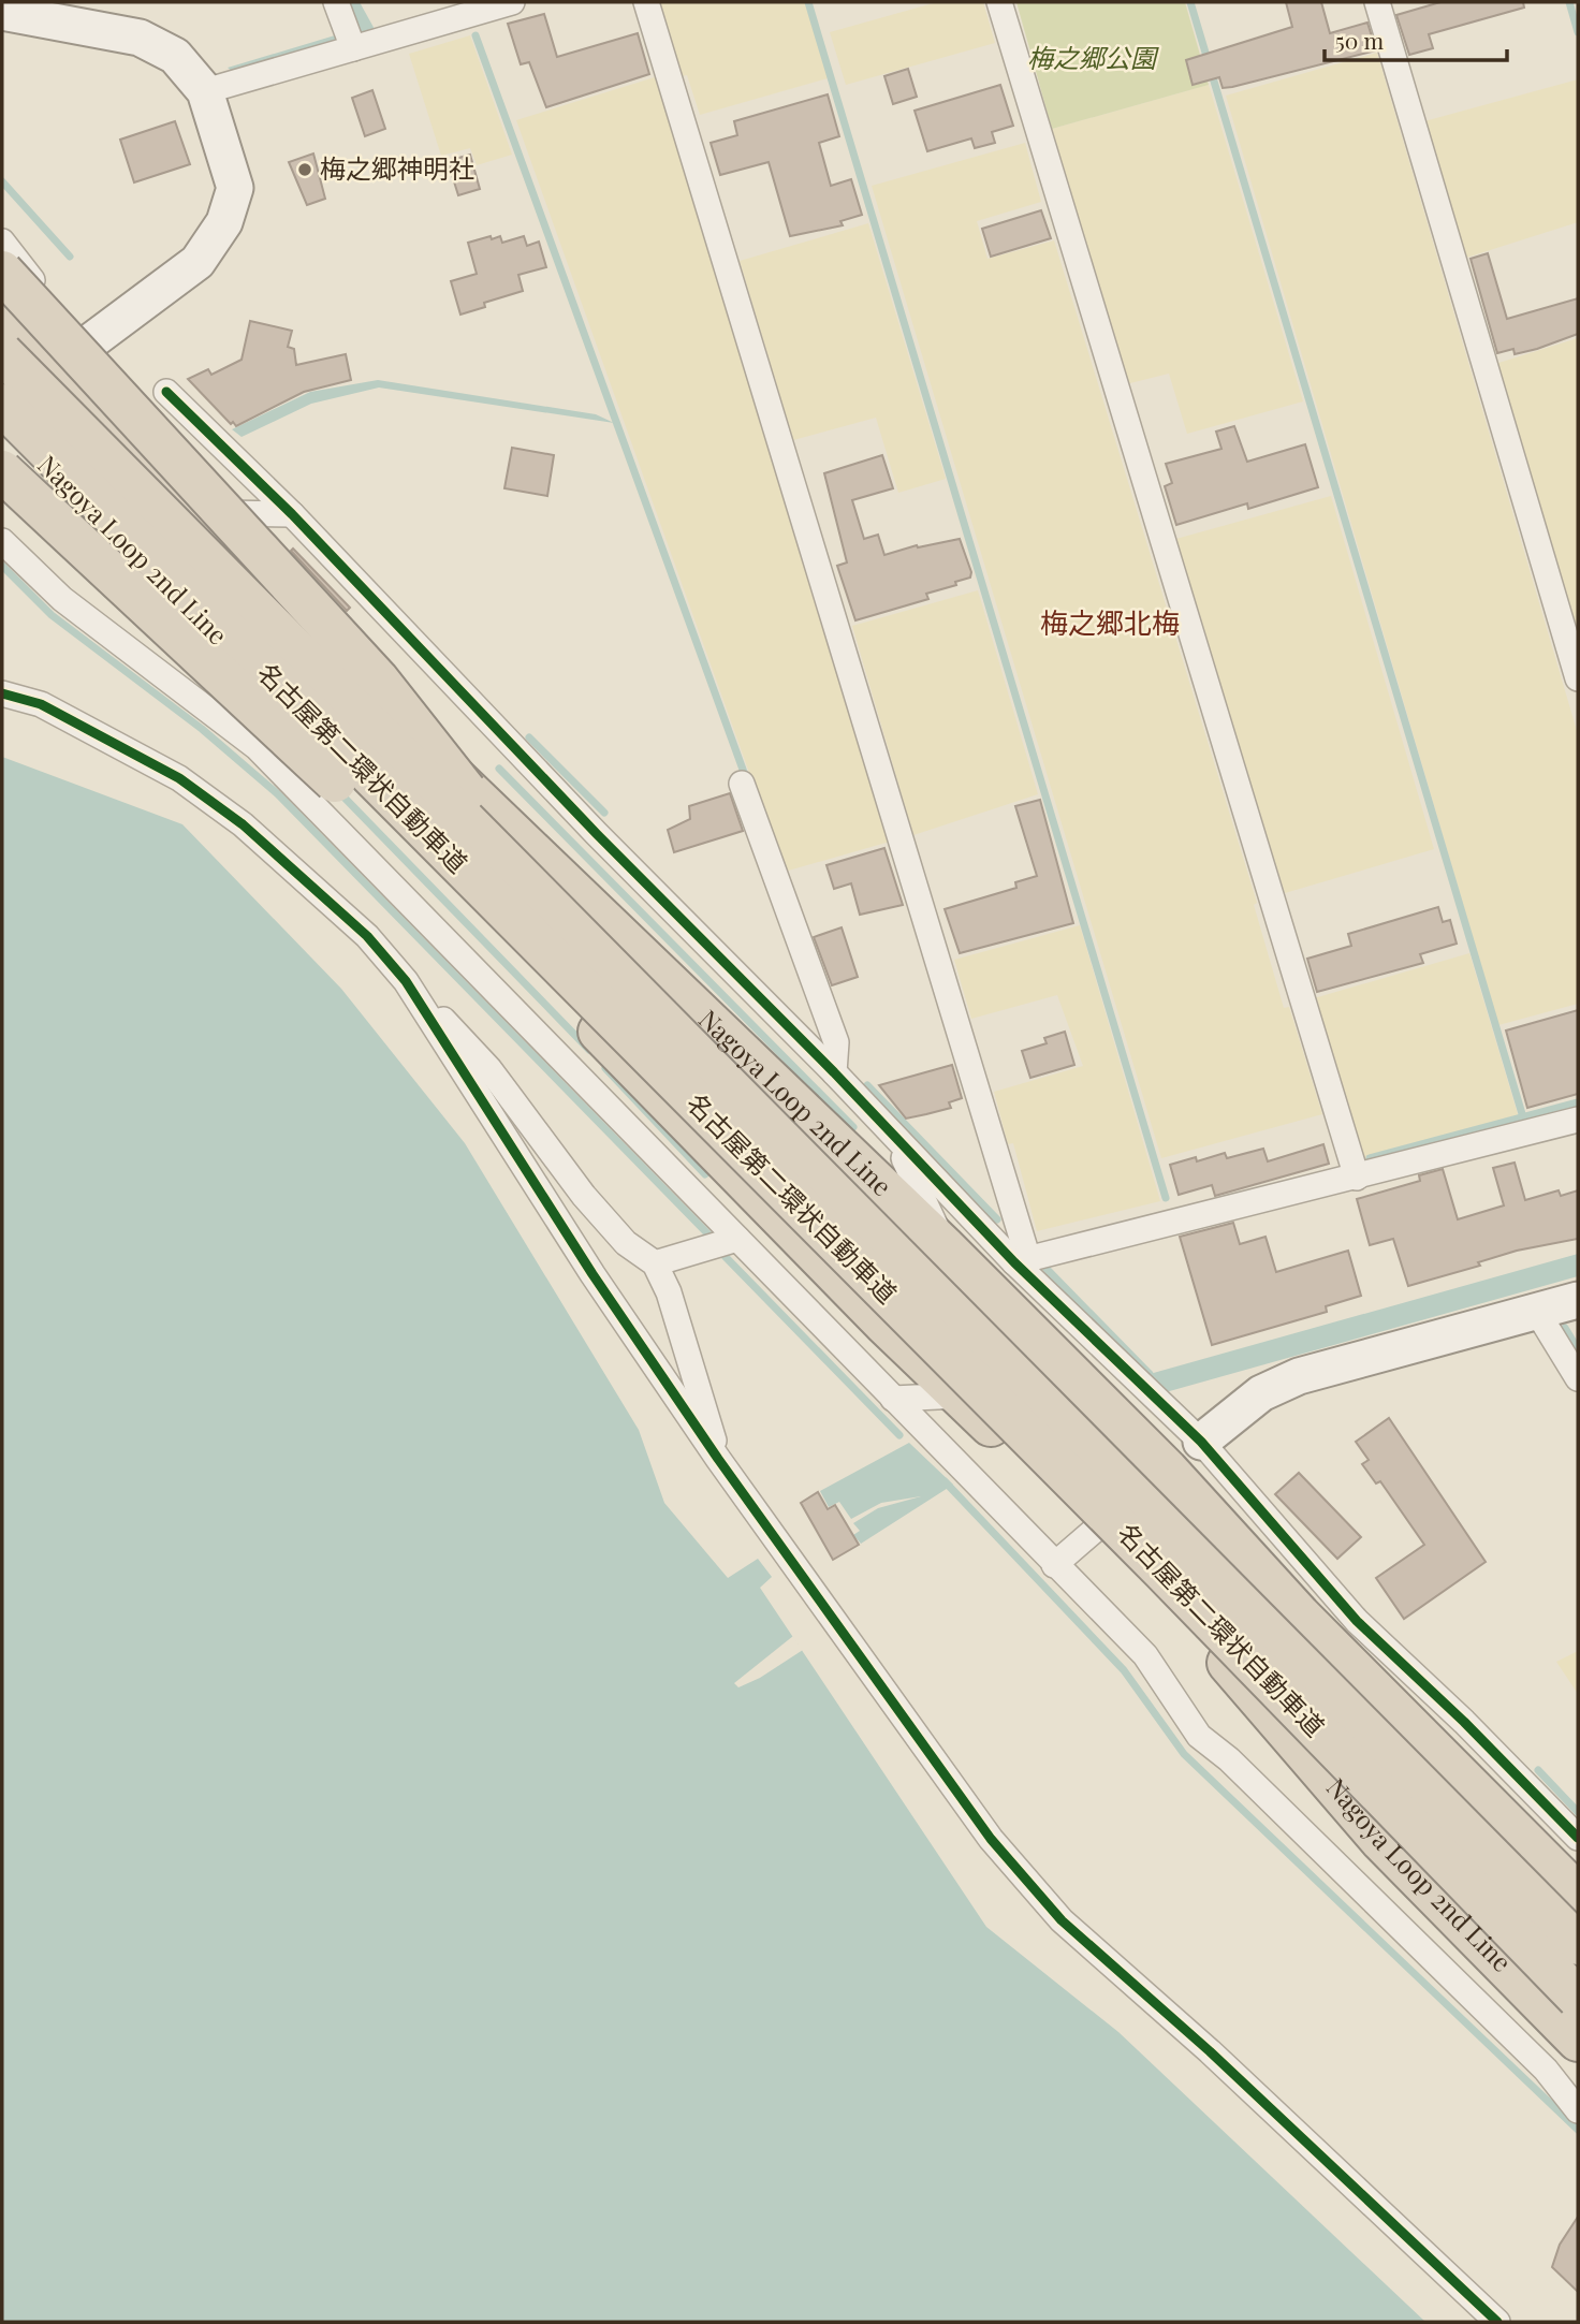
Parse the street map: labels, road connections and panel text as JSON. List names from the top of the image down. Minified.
{"streets":{"highway":["Nagoya Loop 2nd Line","名古屋第二環状自動車道"]},"districts":["梅之郷北梅"],"parks":["梅之郷公園"],"places":["梅之郷神明社"],"scale_bar":"50 m"}
